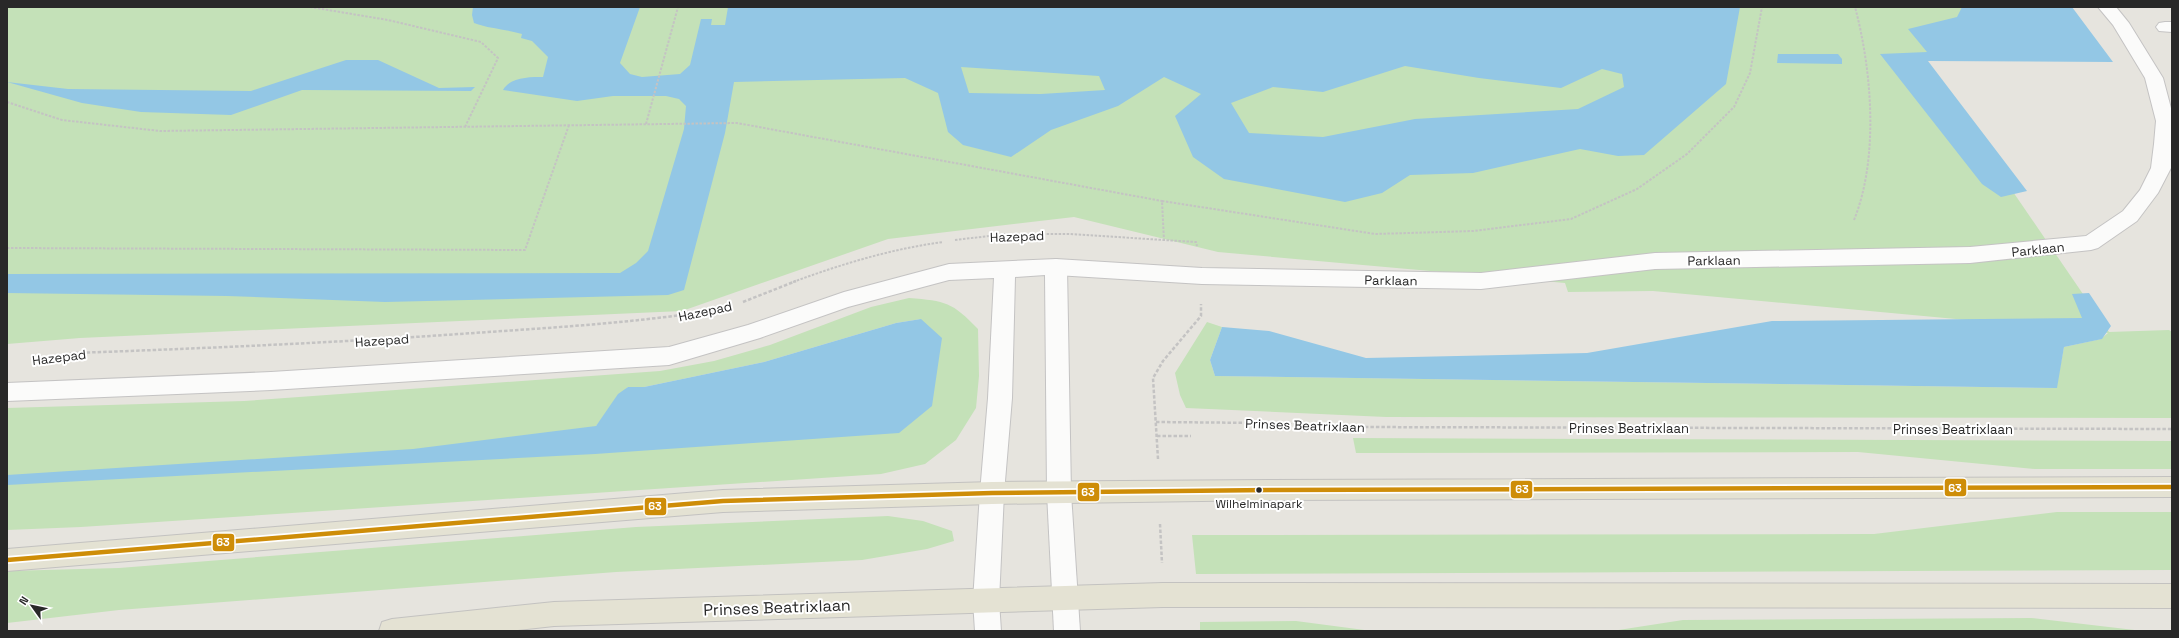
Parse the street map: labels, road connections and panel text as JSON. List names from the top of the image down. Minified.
{"streets":{"main road":["Prinses Beatrixlaan"],"street":["Parklaan"],"path":["Hazepad"]},"crossings":[["Hazepad","Parklaan"],["Hazepad","Prinses Beatrixlaan"]],"places":["Wilhelminapark"],"lines":["transit line 63"],"north":"top left"}
